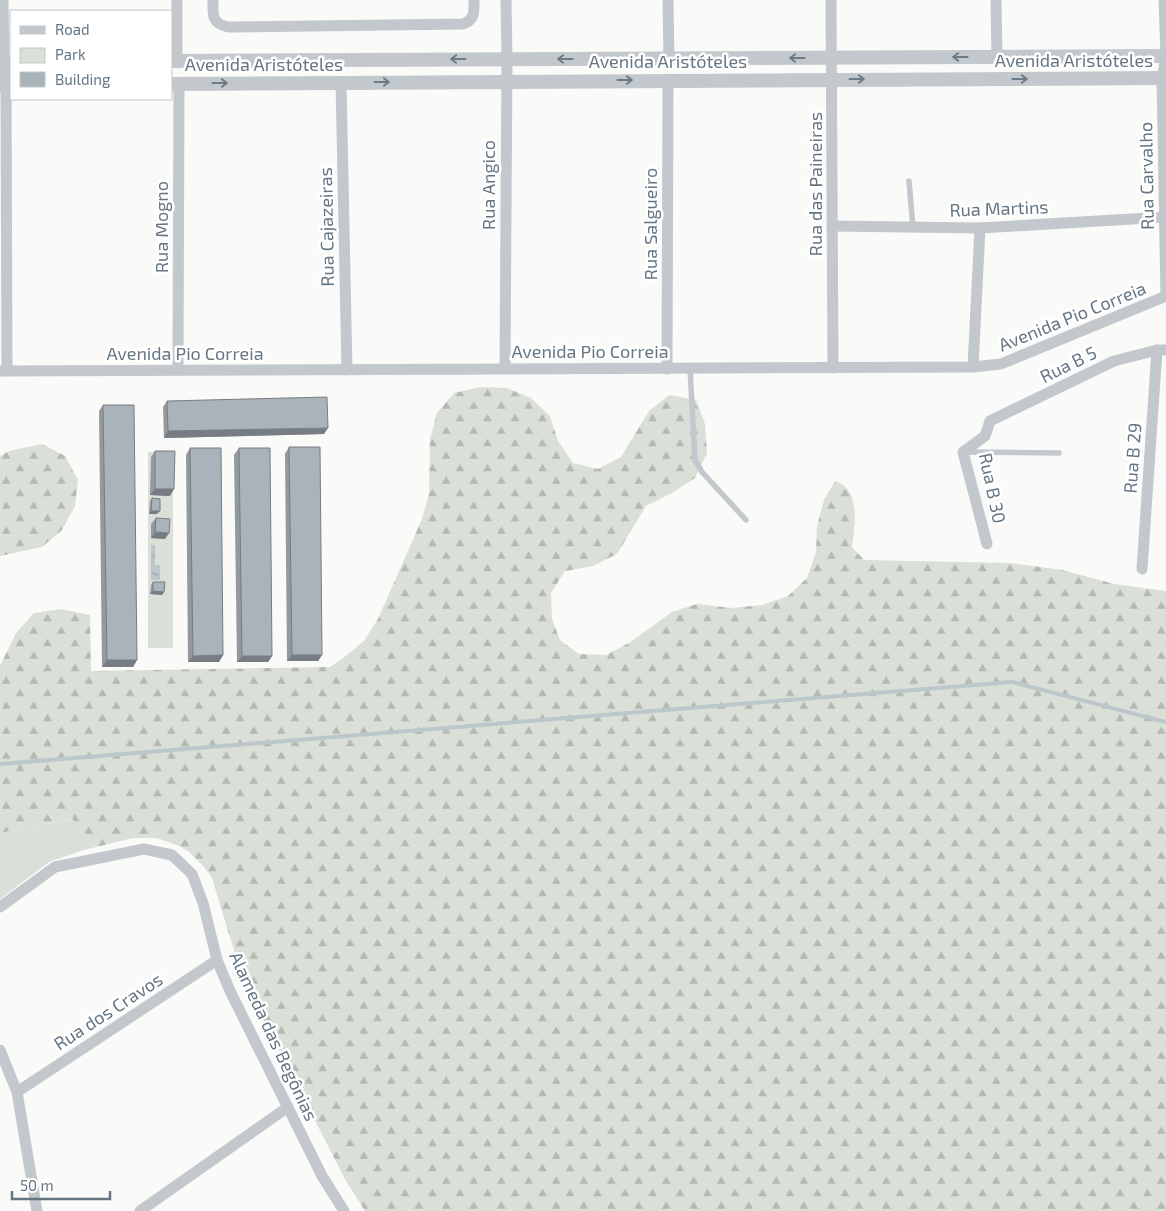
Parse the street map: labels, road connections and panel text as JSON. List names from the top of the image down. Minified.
{"streets":{"street":["Avenida Aristóteles","Rua Carvalho","Rua das Paineiras","Rua Angico","Rua Martins","Rua Salgueiro","Rua Mogno","Rua Cajazeiras","Avenida Pio Correia","Rua B 5","Rua B 29","Rua B 30","Rua dos Cravos","Alameda das Begônias"]},"crossings":[["Avenida Aristóteles","Rua Carvalho"],["Avenida Aristóteles","Rua das Paineiras"],["Avenida Aristóteles","Rua Angico"],["Avenida Aristóteles","Rua Salgueiro"],["Avenida Aristóteles","Rua Mogno"],["Avenida Aristóteles","Rua Cajazeiras"],["Rua Carvalho","Rua Martins"],["Rua Carvalho","Avenida Pio Correia"],["Rua das Paineiras","Rua Martins"],["Rua das Paineiras","Avenida Pio Correia"],["Rua Angico","Avenida Pio Correia"],["Rua Salgueiro","Avenida Pio Correia"],["Rua Mogno","Avenida Pio Correia"],["Rua Cajazeiras","Avenida Pio Correia"],["Rua B 5","Rua B 29"],["Rua B 5","Rua B 30"],["Rua dos Cravos","Alameda das Begônias"]],"legend":["Road","Park","Building"],"scale_bar":"50 m"}
